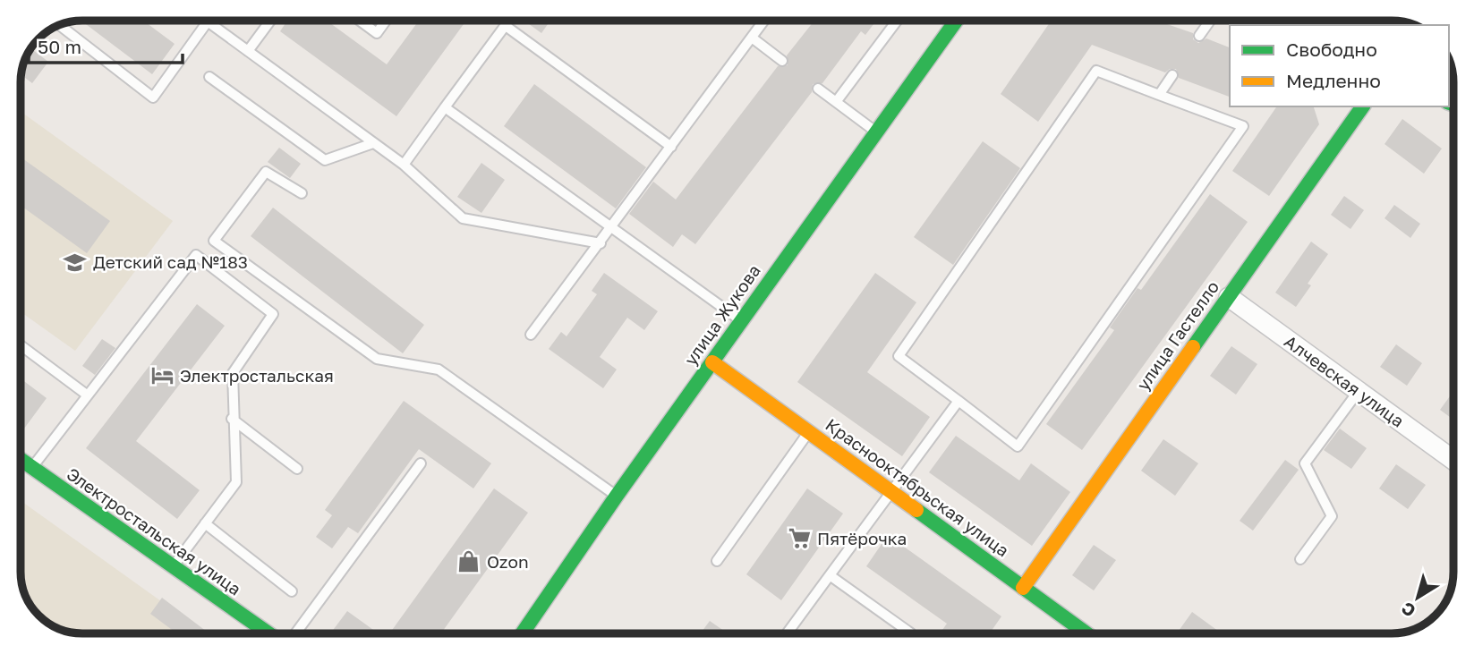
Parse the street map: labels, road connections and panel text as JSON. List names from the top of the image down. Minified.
{"streets":{"street":["улица Жукова","улица Гастелло","Алчевская улица","Краснооктябрьская улица","Электростальская улица"]},"crossings":[["улица Жукова","Краснооктябрьская улица"],["улица Гастелло","Алчевская улица"],["улица Гастелло","Краснооктябрьская улица"]],"places":{"school or university":["Детский сад №183"],"hotel":["Электростальская"],"supermarket":["Пятёрочка"],"shop":["Ozon"]},"legend":["Свободно","Медленно"],"scale_bar":"50 m","north":"bottom left"}
